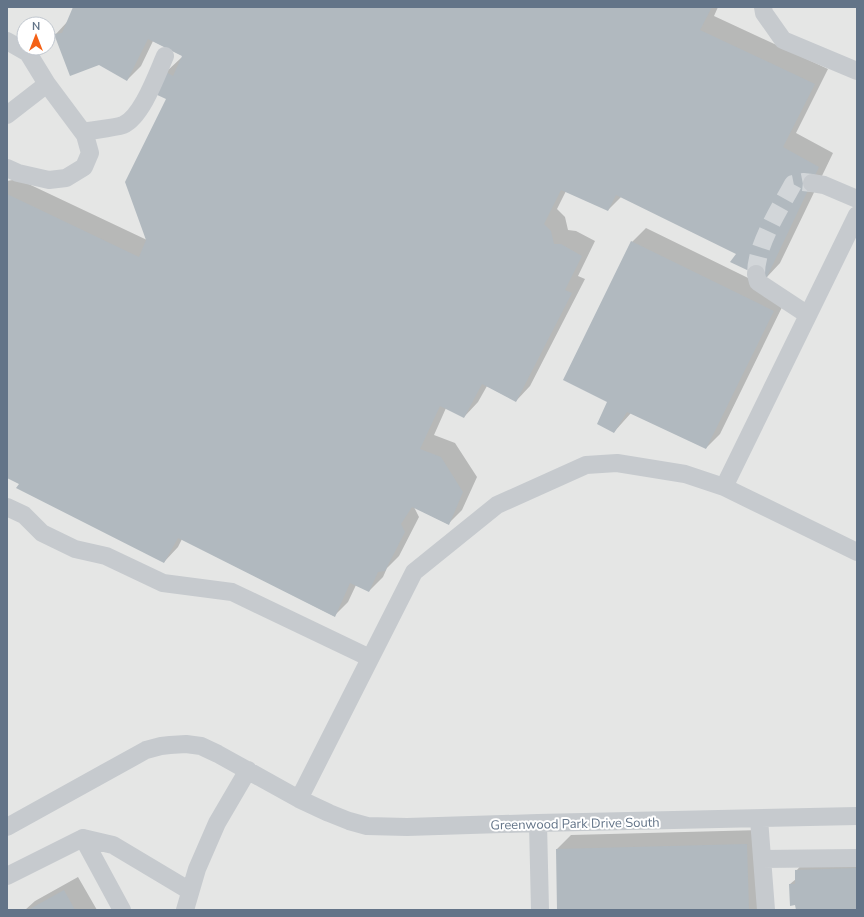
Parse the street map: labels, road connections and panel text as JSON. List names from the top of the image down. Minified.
{"streets":{"street":["Greenwood Park Drive South"]},"north":"top"}
